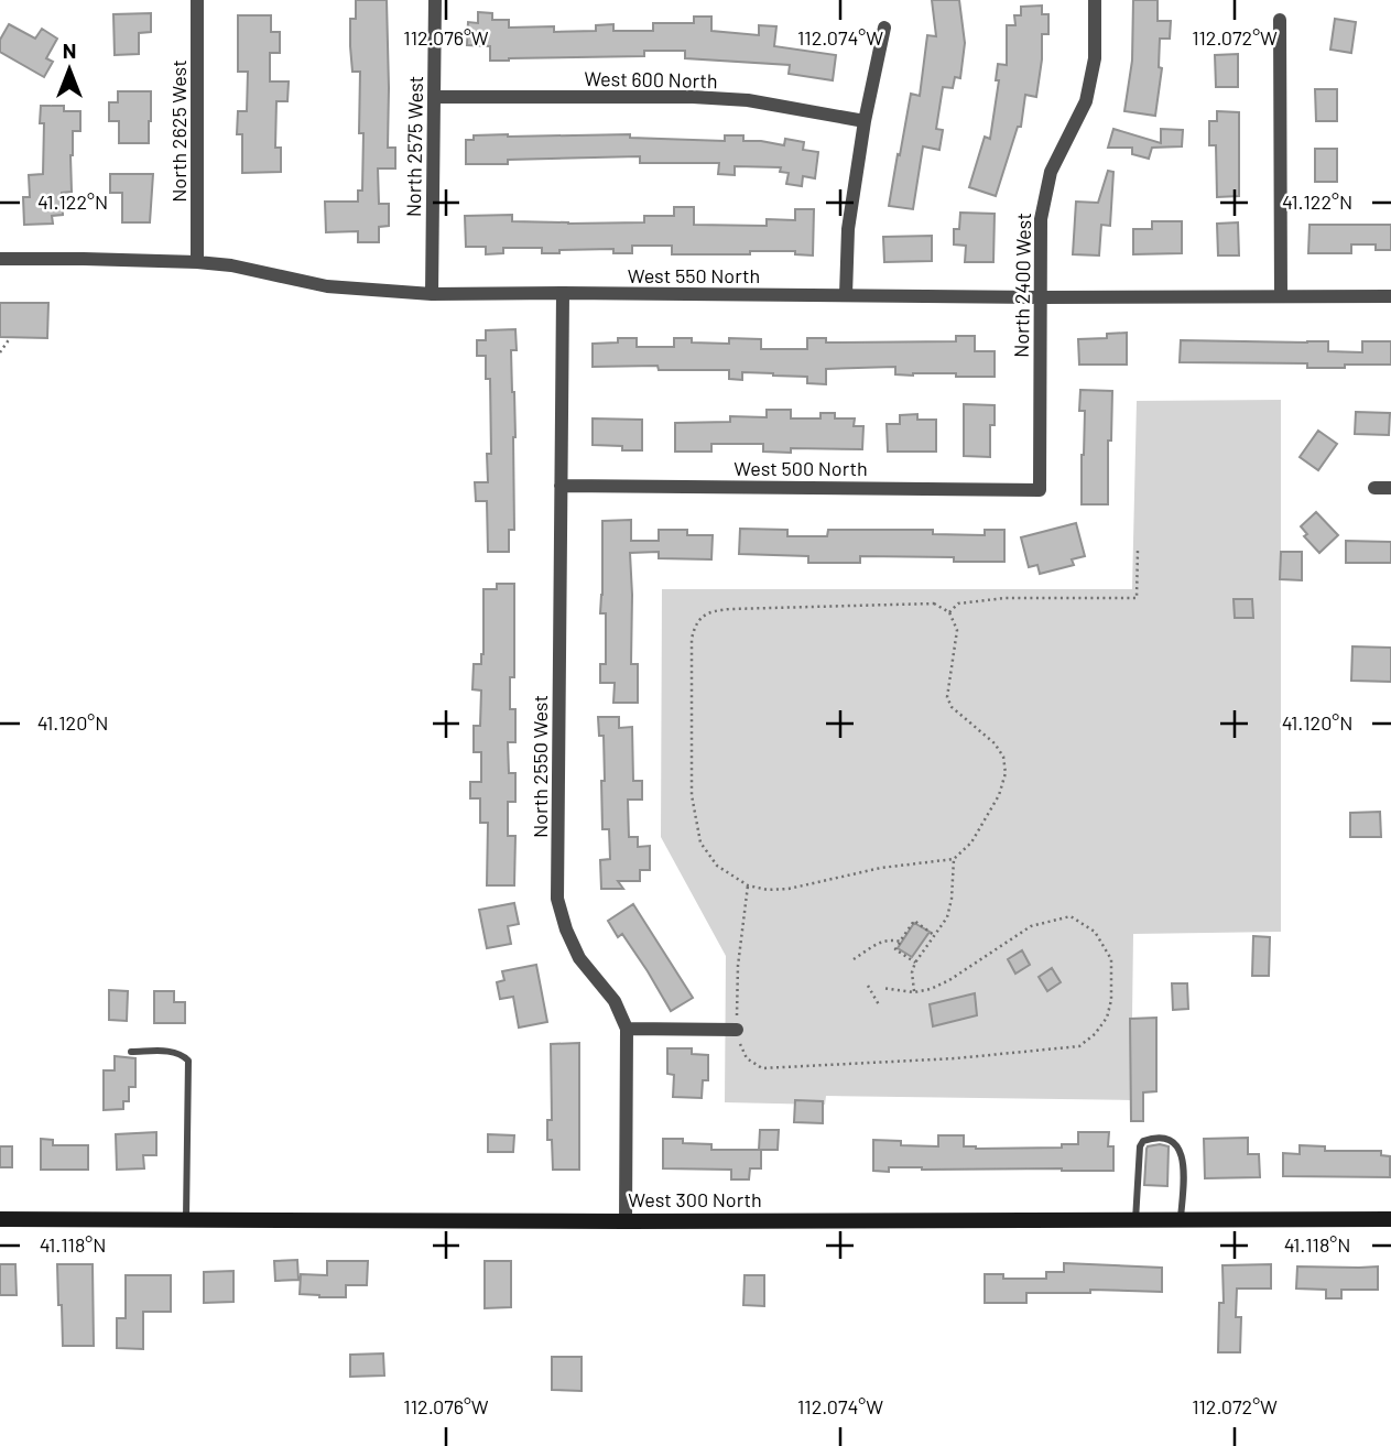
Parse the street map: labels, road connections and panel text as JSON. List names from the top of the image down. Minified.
{"streets":{"main road":["West 300 North"],"street":["West 600 North","North 2625 West","North 2575 West","West 550 North","North 2400 West","West 500 North","North 2550 West"]},"crossings":[["West 600 North","North 2575 West"],["North 2625 West","West 550 North"],["North 2575 West","West 550 North"],["West 550 North","North 2400 West"],["West 550 North","North 2550 West"],["North 2400 West","West 500 North"],["West 500 North","North 2550 West"],["North 2550 West","West 300 North"]],"north":"top","coordinates":["112.076°W","112.074°W","112.072°W","41.122°N","41.120°N","41.118°N"]}
